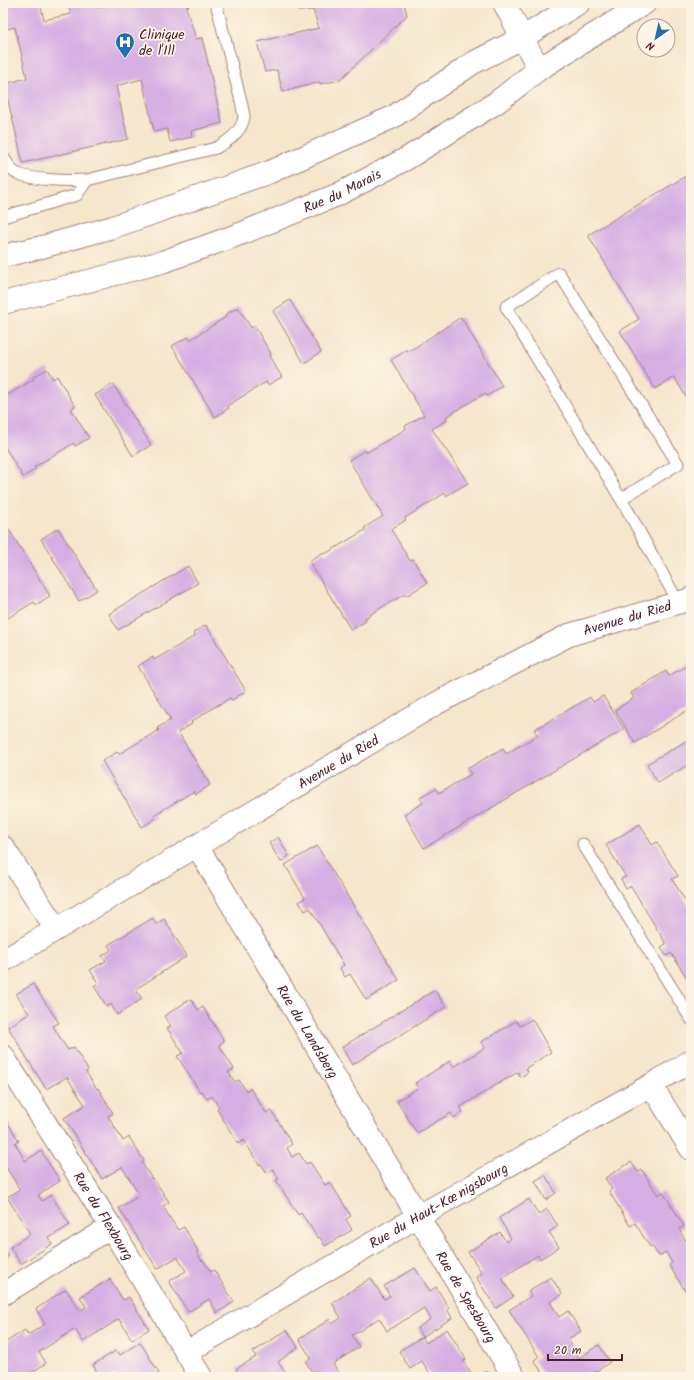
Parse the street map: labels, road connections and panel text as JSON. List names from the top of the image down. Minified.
{"streets":{"street":["Rue du Marais","Avenue du Ried","Rue du Landsberg","Rue du Haut-Kœnigsbourg","Rue du Flexbourg","Rue de Spesbourg"]},"crossings":[["Avenue du Ried","Rue du Landsberg"],["Rue du Landsberg","Rue du Haut-Kœnigsbourg"],["Rue du Landsberg","Rue de Spesbourg"],["Rue du Haut-Kœnigsbourg","Rue du Flexbourg"],["Rue du Haut-Kœnigsbourg","Rue de Spesbourg"]],"places":{"hospital":["Clinique de l'Ill"]},"scale_bar":"20 m","north":"bottom left"}
